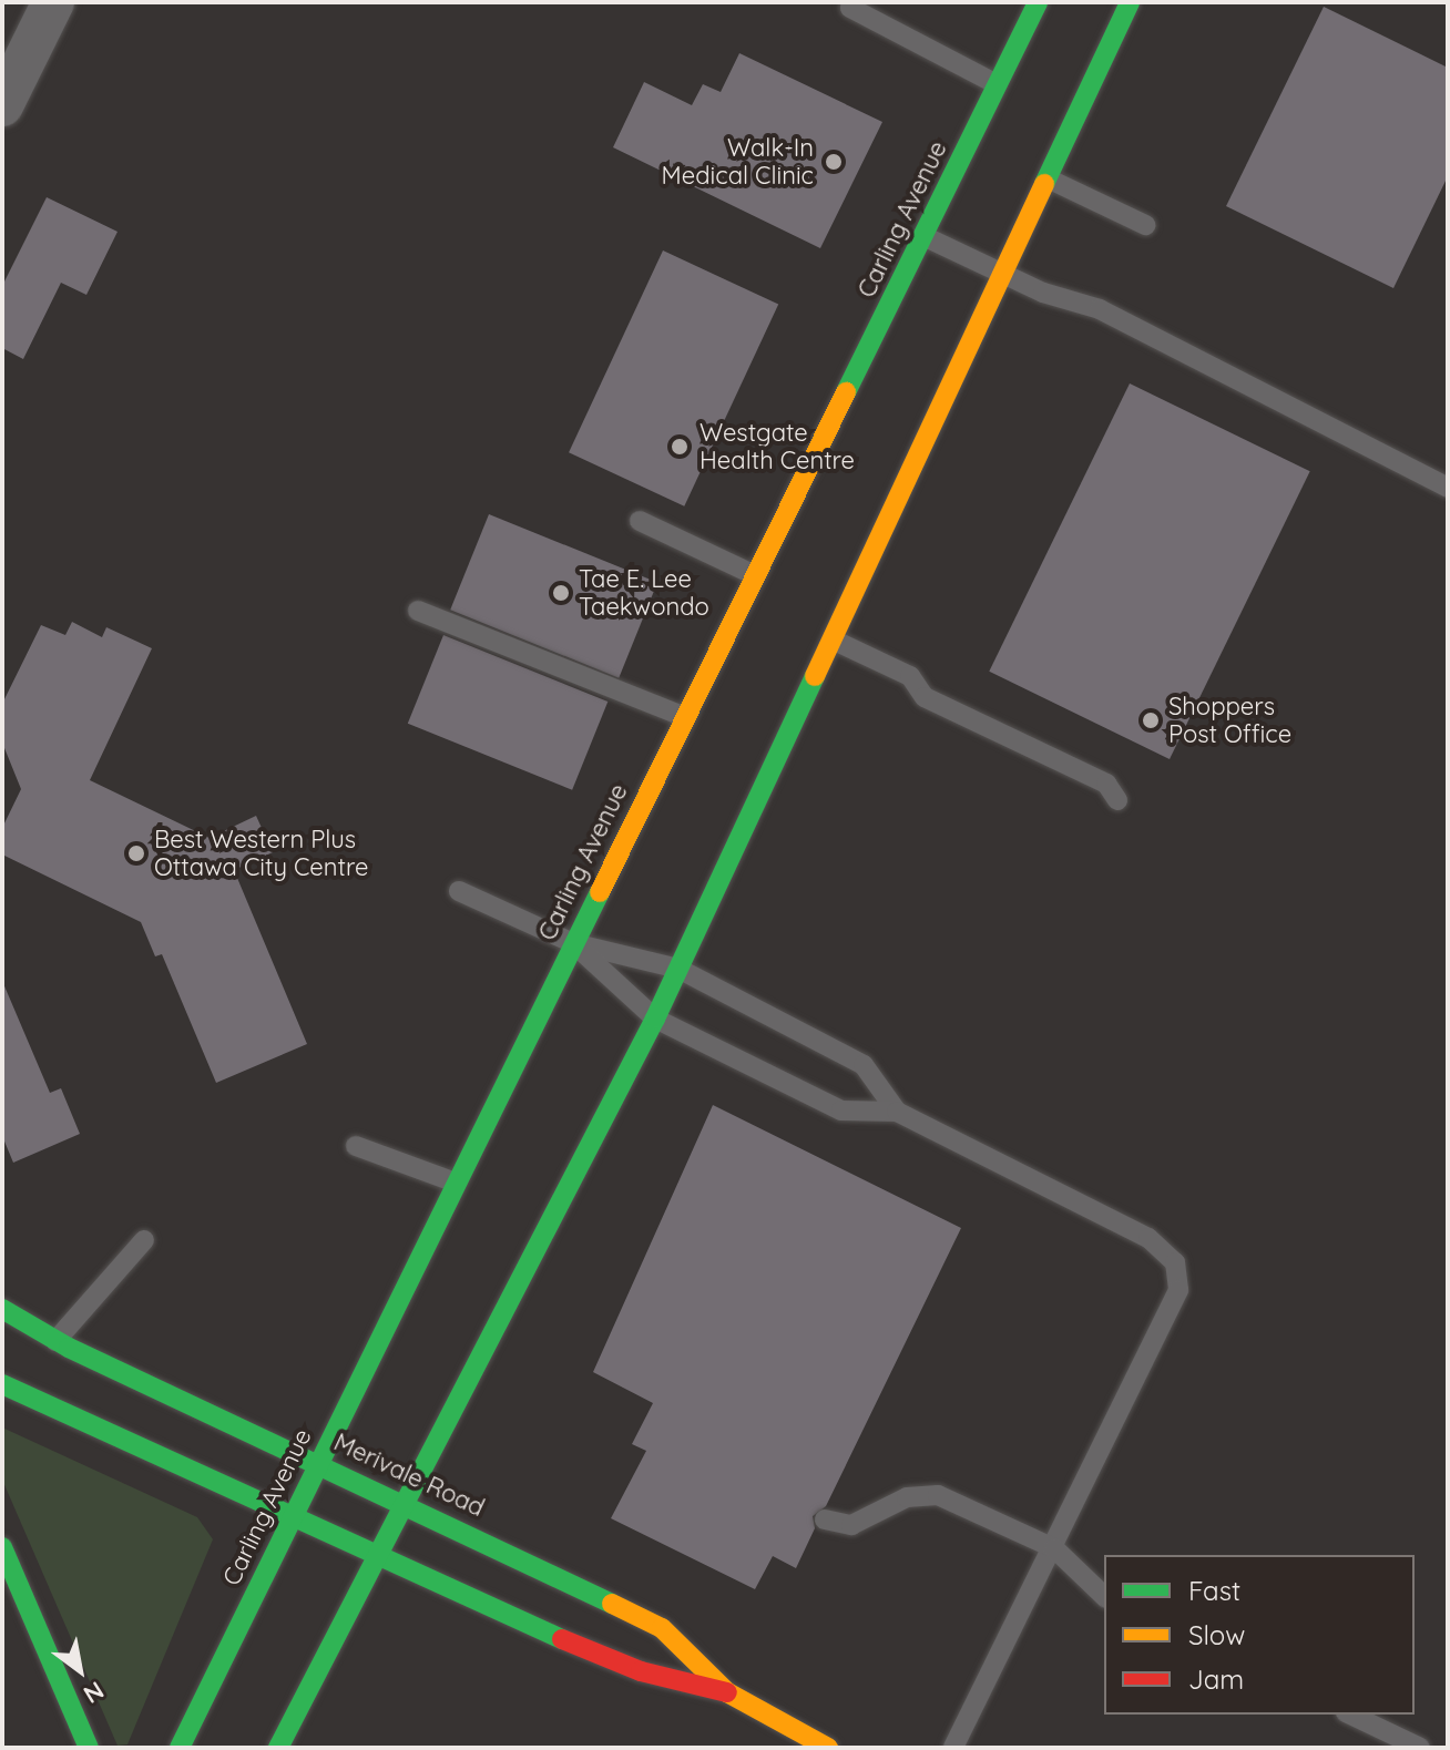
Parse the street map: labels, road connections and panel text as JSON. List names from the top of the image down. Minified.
{"streets":{"main road":["Carling Avenue","Merivale Road"]},"crossings":[["Carling Avenue","Merivale Road"]],"places":["Walk-In Medical Clinic","Westgate Health Centre","Tae E. Lee Taekwondo","Shoppers Post Office","Best Western Plus Ottawa City Centre"],"legend":["Fast","Slow","Jam"],"north":"bottom right"}
